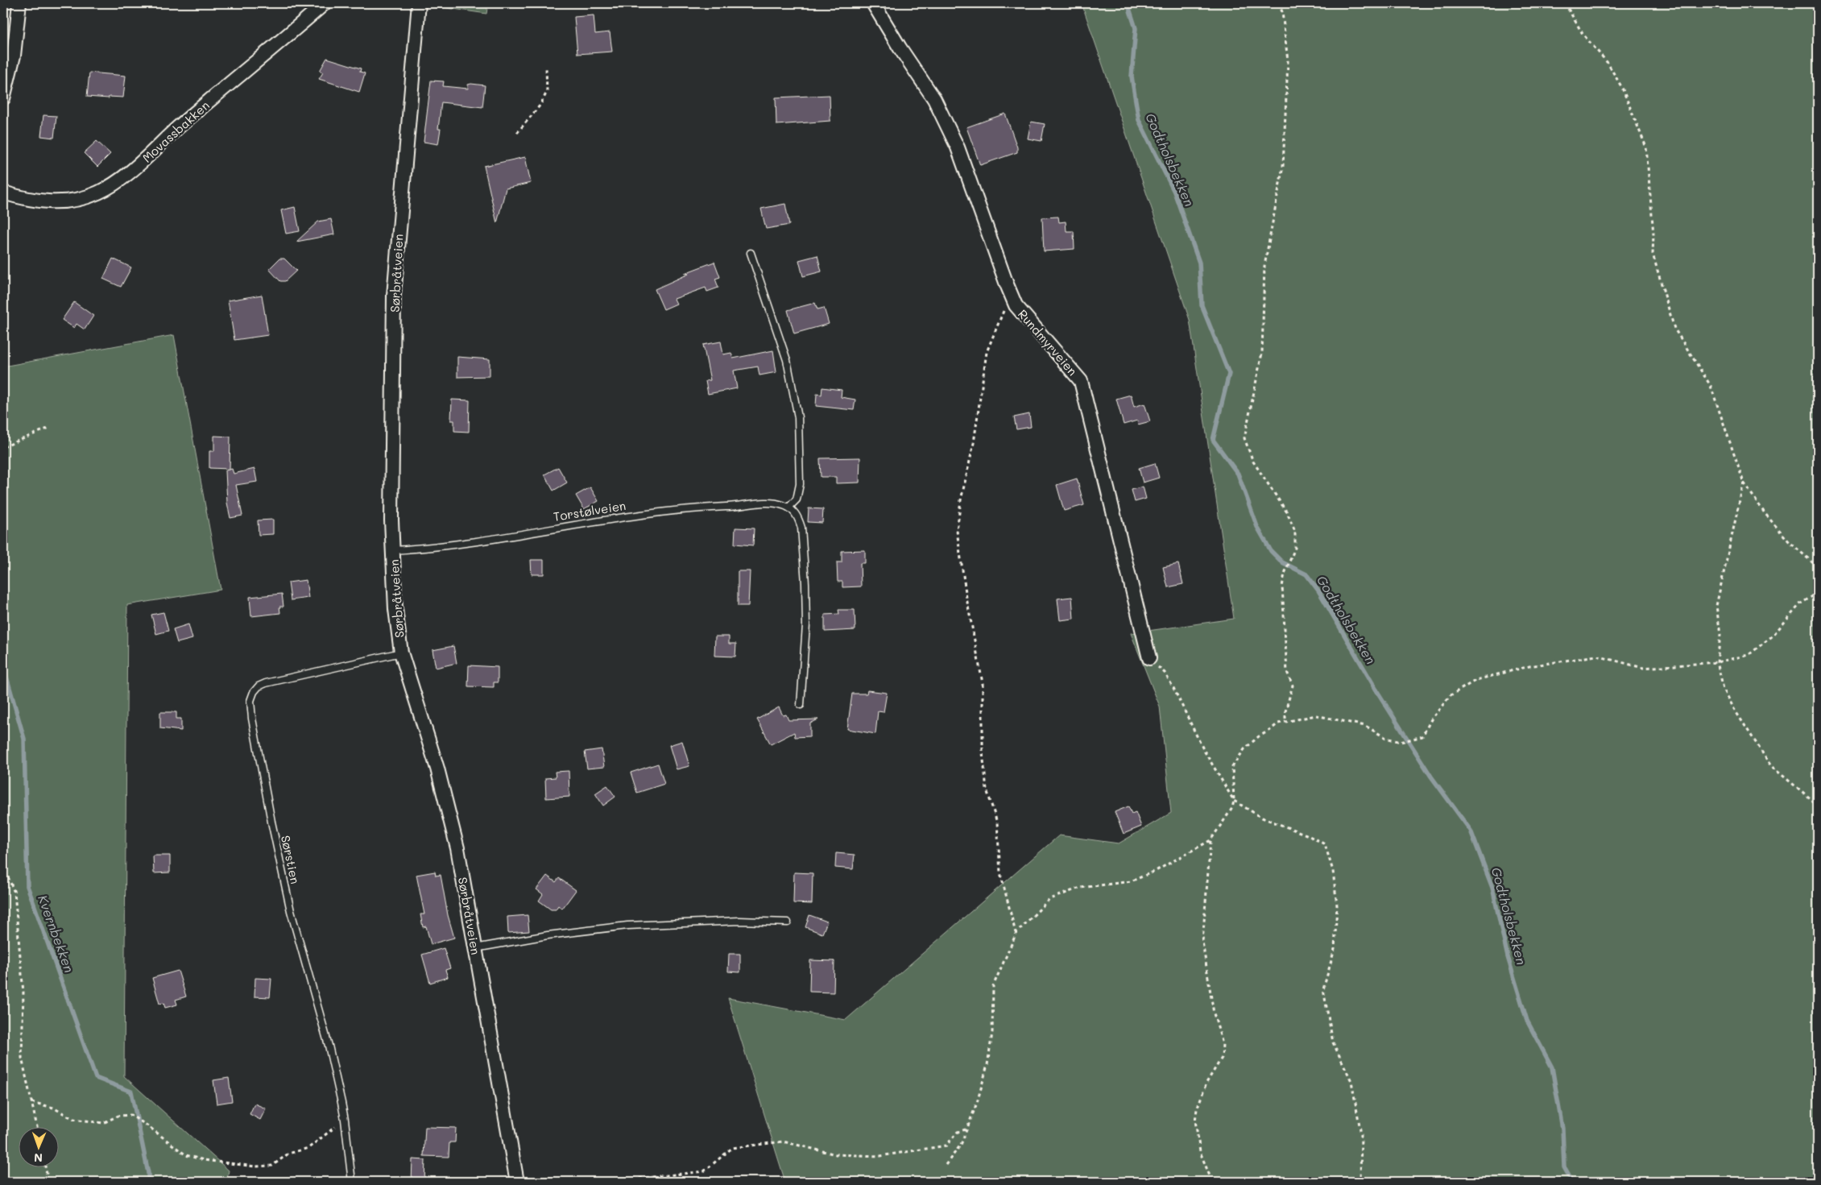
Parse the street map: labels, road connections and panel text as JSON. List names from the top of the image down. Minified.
{"streets":{"street":["Movassbakken","Sørbråtveien","Rundmyrveien"],"lane":["Torstølveien","Sørstien"]},"crossings":[["Sørbråtveien","Torstølveien"],["Sørbråtveien","Sørstien"]],"water":["Godtholsbekken","Kvernbekken"],"north":"bottom"}
